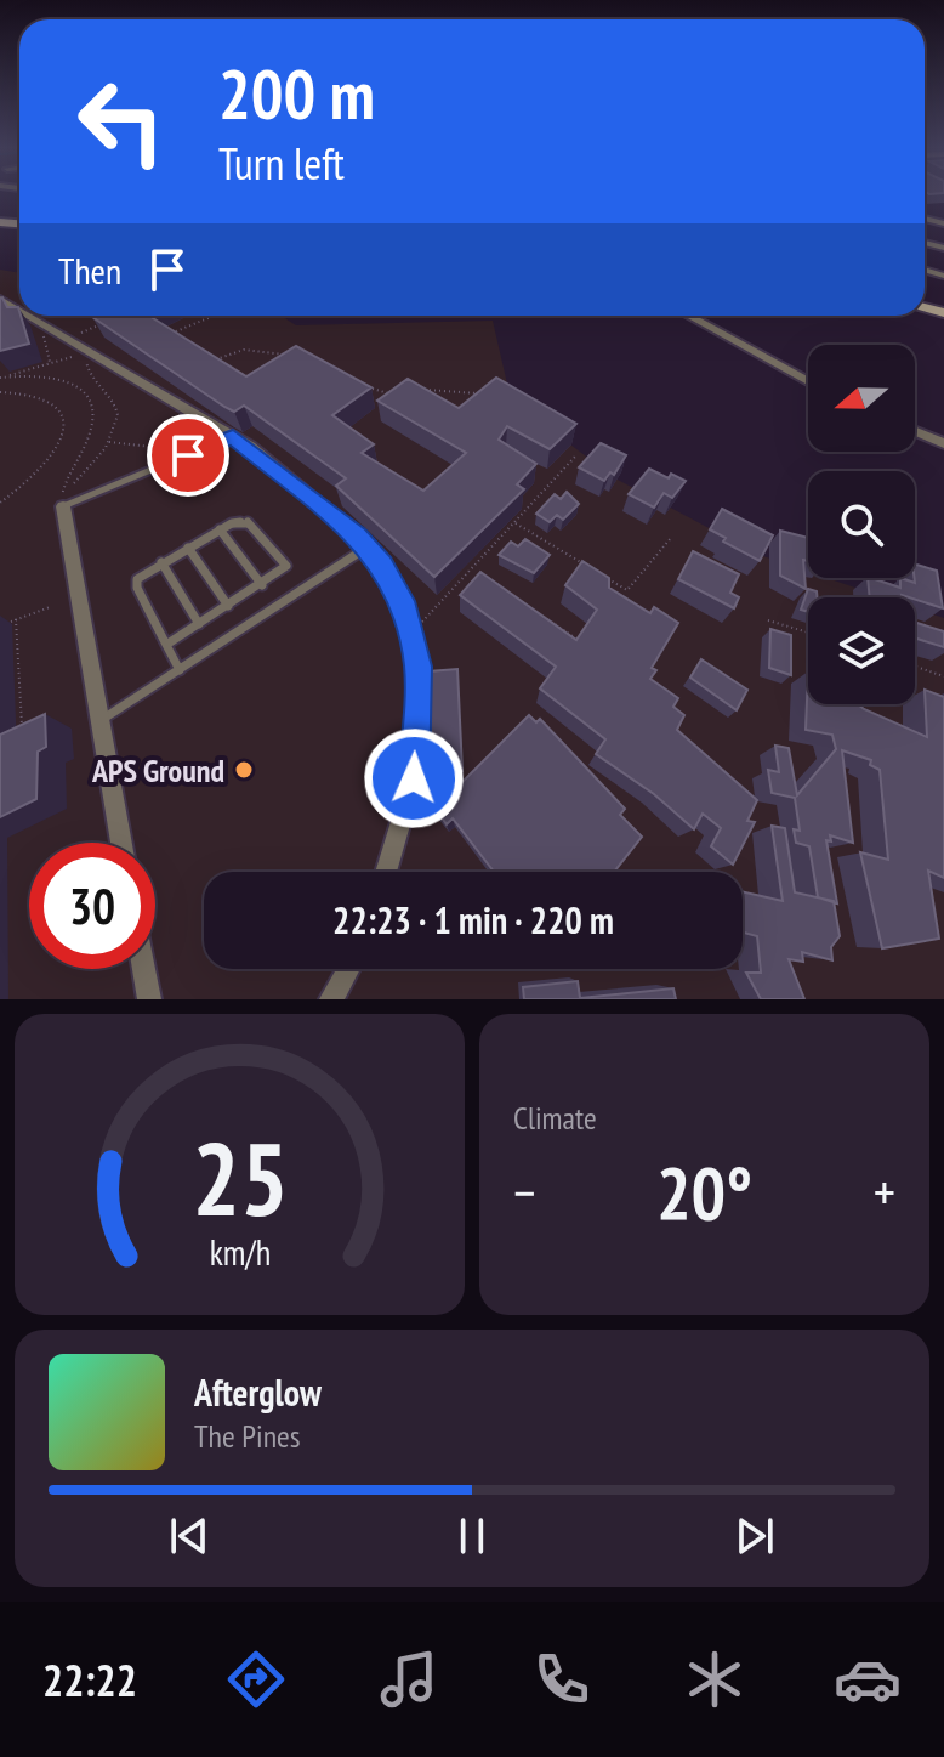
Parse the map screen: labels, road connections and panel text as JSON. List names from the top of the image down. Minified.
{"places":["APS Ground"],"north":"left","page":{"turn":["200 m","Turn left"],"then":"Then","limit":"30","trip":"22:23 · 1 min · 220 m","tile":"Climate","heat":["−","20°","+"],"song":["Afterglow","The Pines"],"tabs":"22:22","gauge":["25","km/h"]}}
